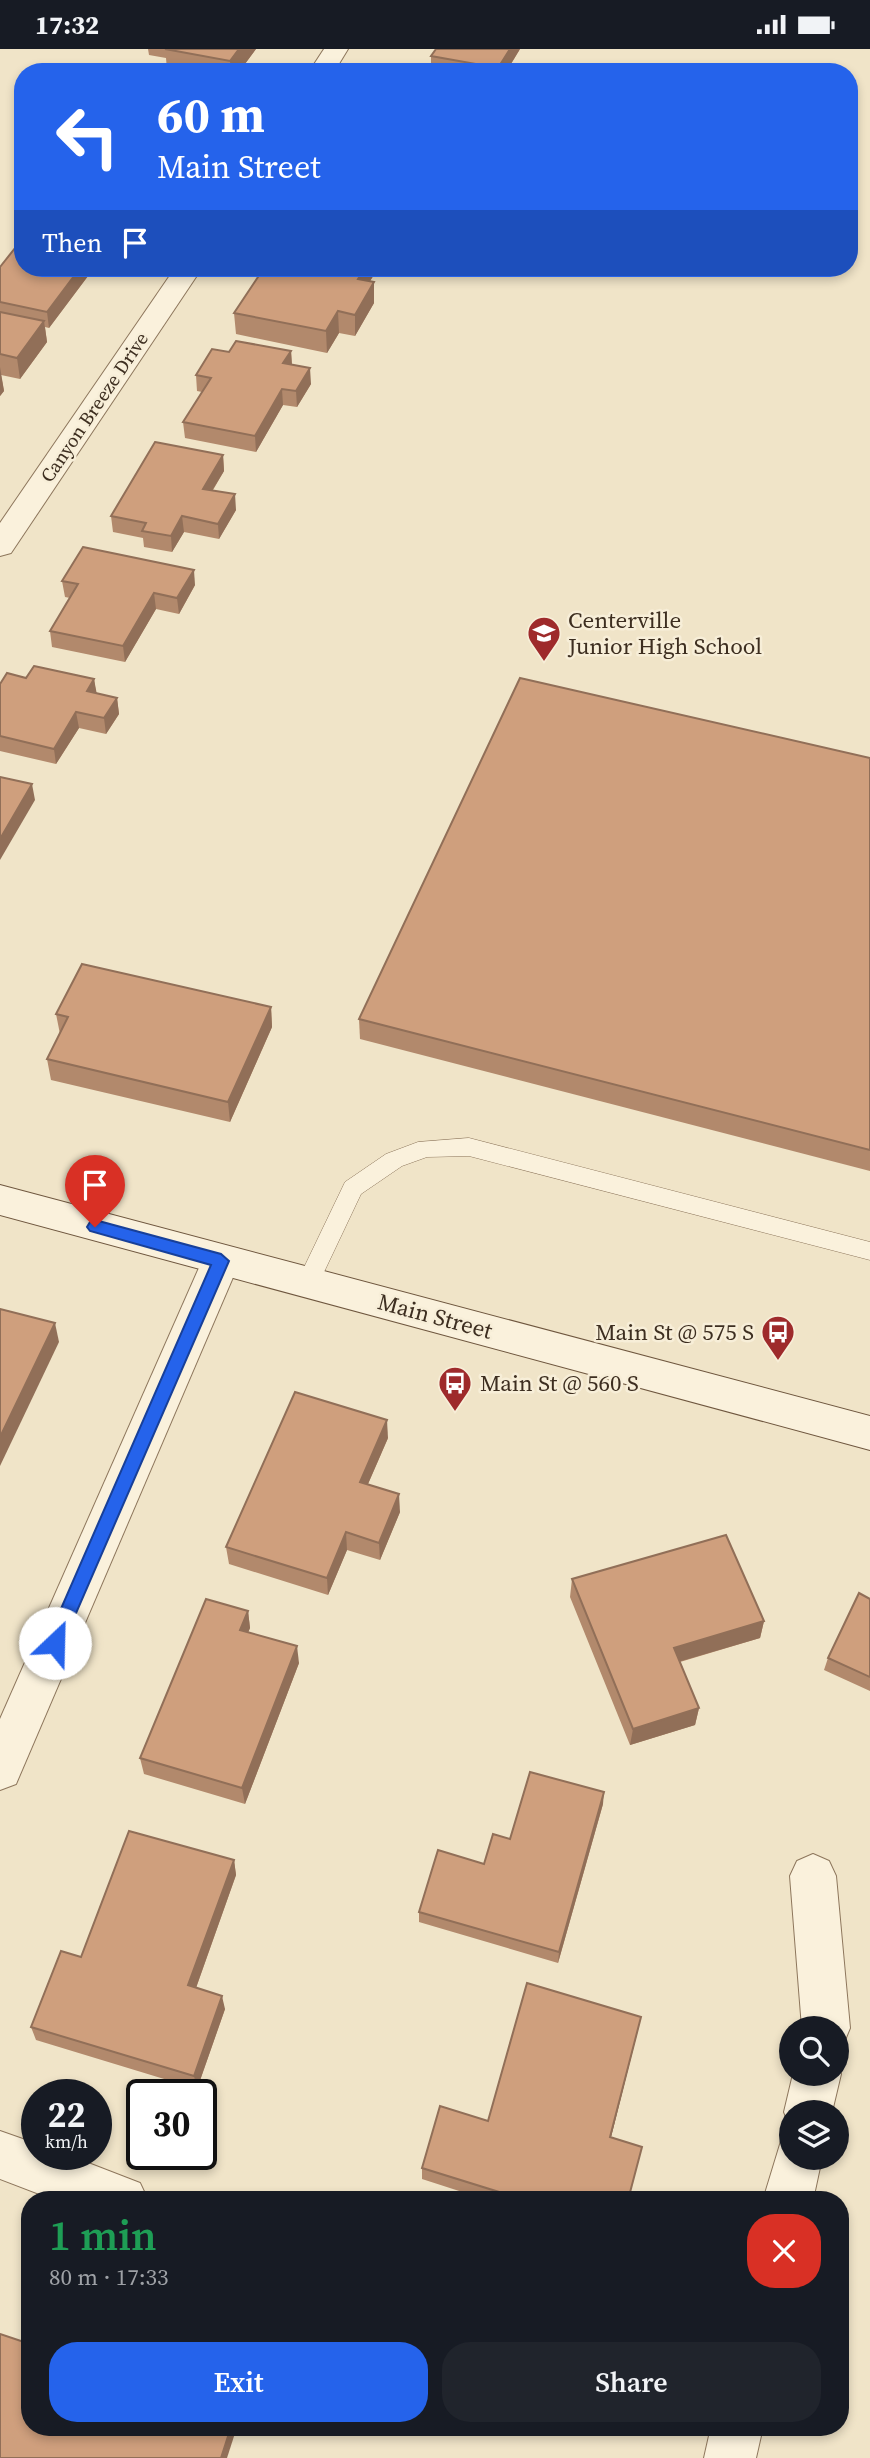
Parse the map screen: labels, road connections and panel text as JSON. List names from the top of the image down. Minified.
{"streets":{"street":["Canyon Breeze Drive","Main Street"]},"places":{"school or university":["Centerville Junior High School"],"bus stop":["Main St @ 575 S","Main St @ 560 S"]},"page":{"status":"17:32","turn":["60 m","Main Street"],"then":"Then","speed":"22 km/h","limit":"30","heading":["1 min","80 m · 17:33"],"buttons":["Exit","Share"]}}
